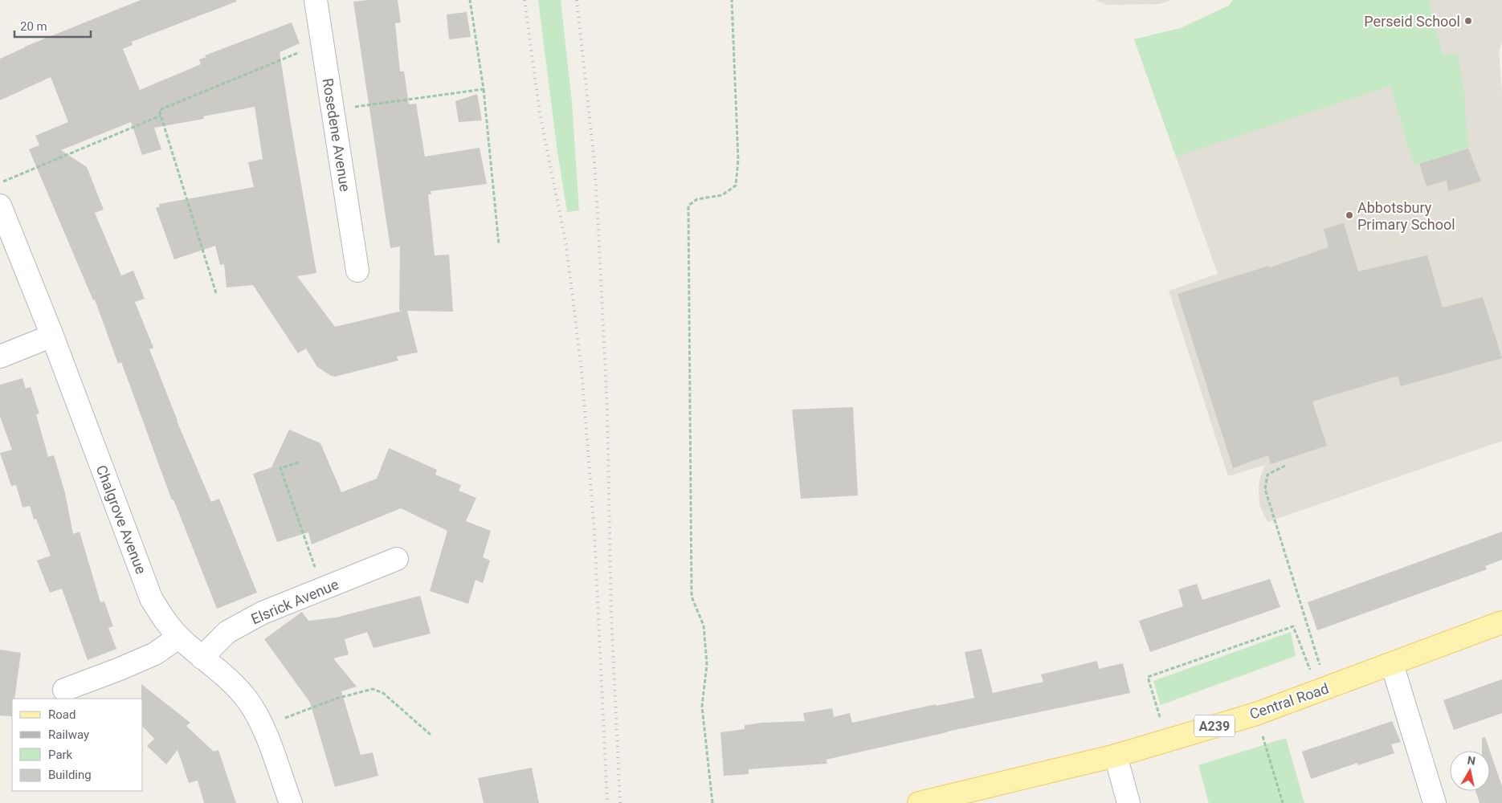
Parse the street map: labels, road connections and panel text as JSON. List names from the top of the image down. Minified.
{"streets":{"main road":["Central Road","A239"],"street":["Rosedene Avenue","Chalgrove Avenue","Elsrick Avenue"]},"crossings":[["Chalgrove Avenue","Elsrick Avenue"]],"places":["Perseid School","Abbotsbury Primary School"],"legend":["Road","Railway","Park","Building"],"scale_bar":"20 m","north":"top"}
